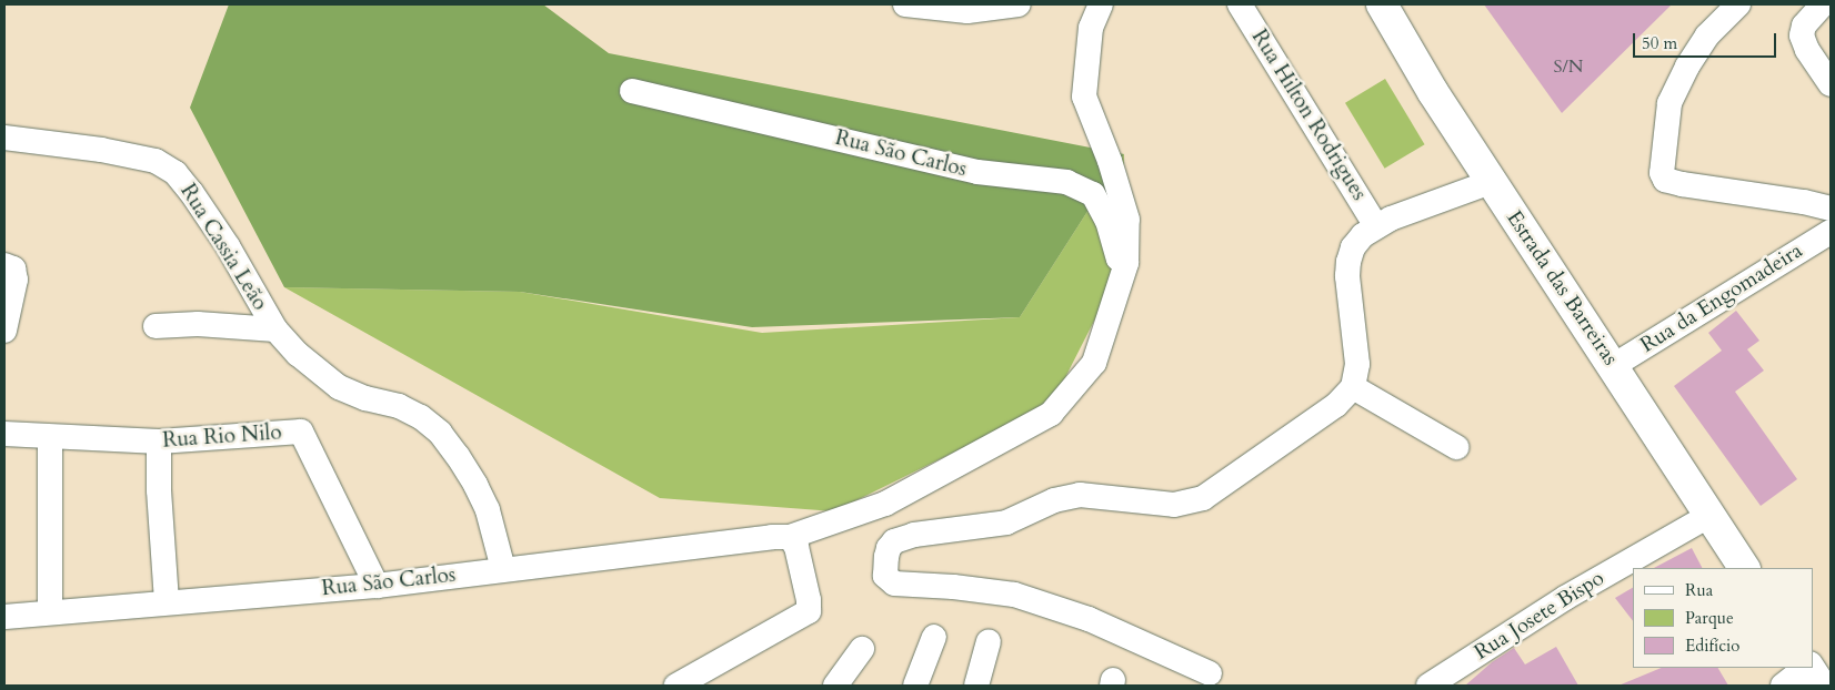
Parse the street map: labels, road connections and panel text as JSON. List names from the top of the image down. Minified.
{"streets":{"main road":["Estrada das Barreiras"],"street":["Rua Hilton Rodrigues","Rua São Carlos","Rua Cassia Leão","Rua da Engomadeira","Rua Rio Nilo","Rua Josete Bispo"]},"crossings":[["Rua São Carlos","Rua Cassia Leão"],["Rua São Carlos","Rua Rio Nilo"],["Estrada das Barreiras","Rua da Engomadeira"],["Estrada das Barreiras","Rua Josete Bispo"]],"house_numbers":["S/N"],"legend":["Rua","Parque","Edifício"],"scale_bar":"50 m"}
